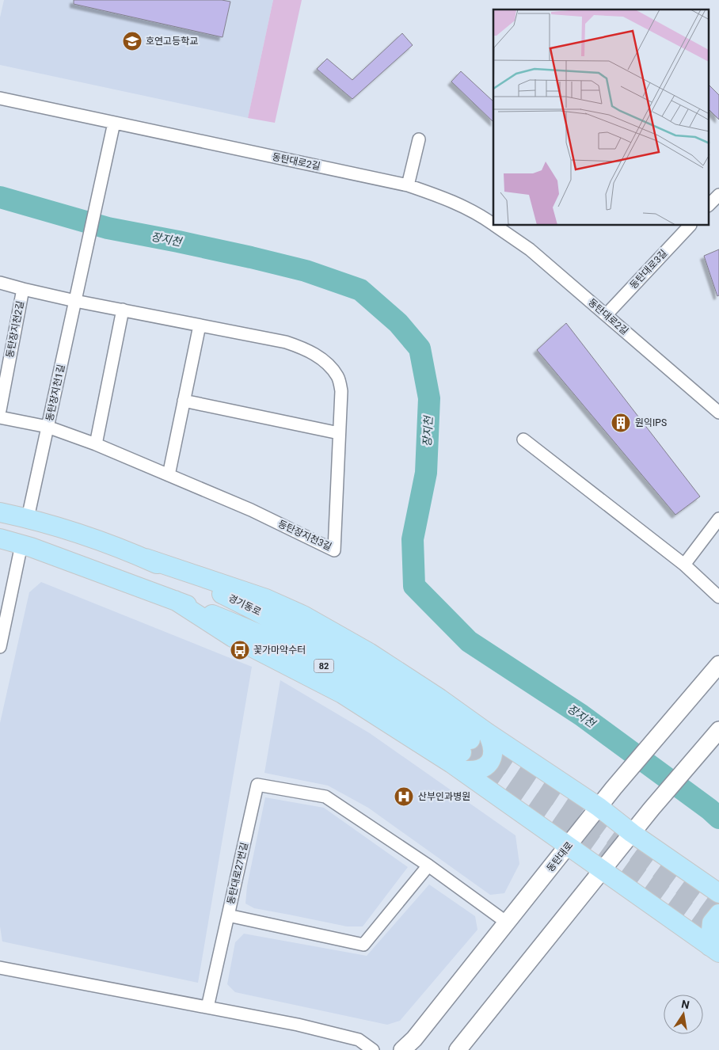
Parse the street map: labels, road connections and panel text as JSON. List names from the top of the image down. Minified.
{"streets":{"main road":["동탄대로"],"street":["동탄대로2길","동탄대로3길","동탄장지천2길","동탄장지천1길","동탄장지천3길","동탄대로27번길"]},"crossings":[["동탄대로2길","동탄대로3길"],["동탄대로2길","동탄장지천1길"],["동탄장지천2길","동탄장지천1길"],["동탄장지천2길","동탄장지천3길"],["동탄장지천1길","동탄장지천3길"],["동탄대로","동탄대로27번길"]],"water":["장지천"],"places":{"school or university":["호연고등학교"],"building":["원익IPS"],"bus stop":["꽃가마약수터"],"hospital":["산부인과병원"]},"north":"top"}
